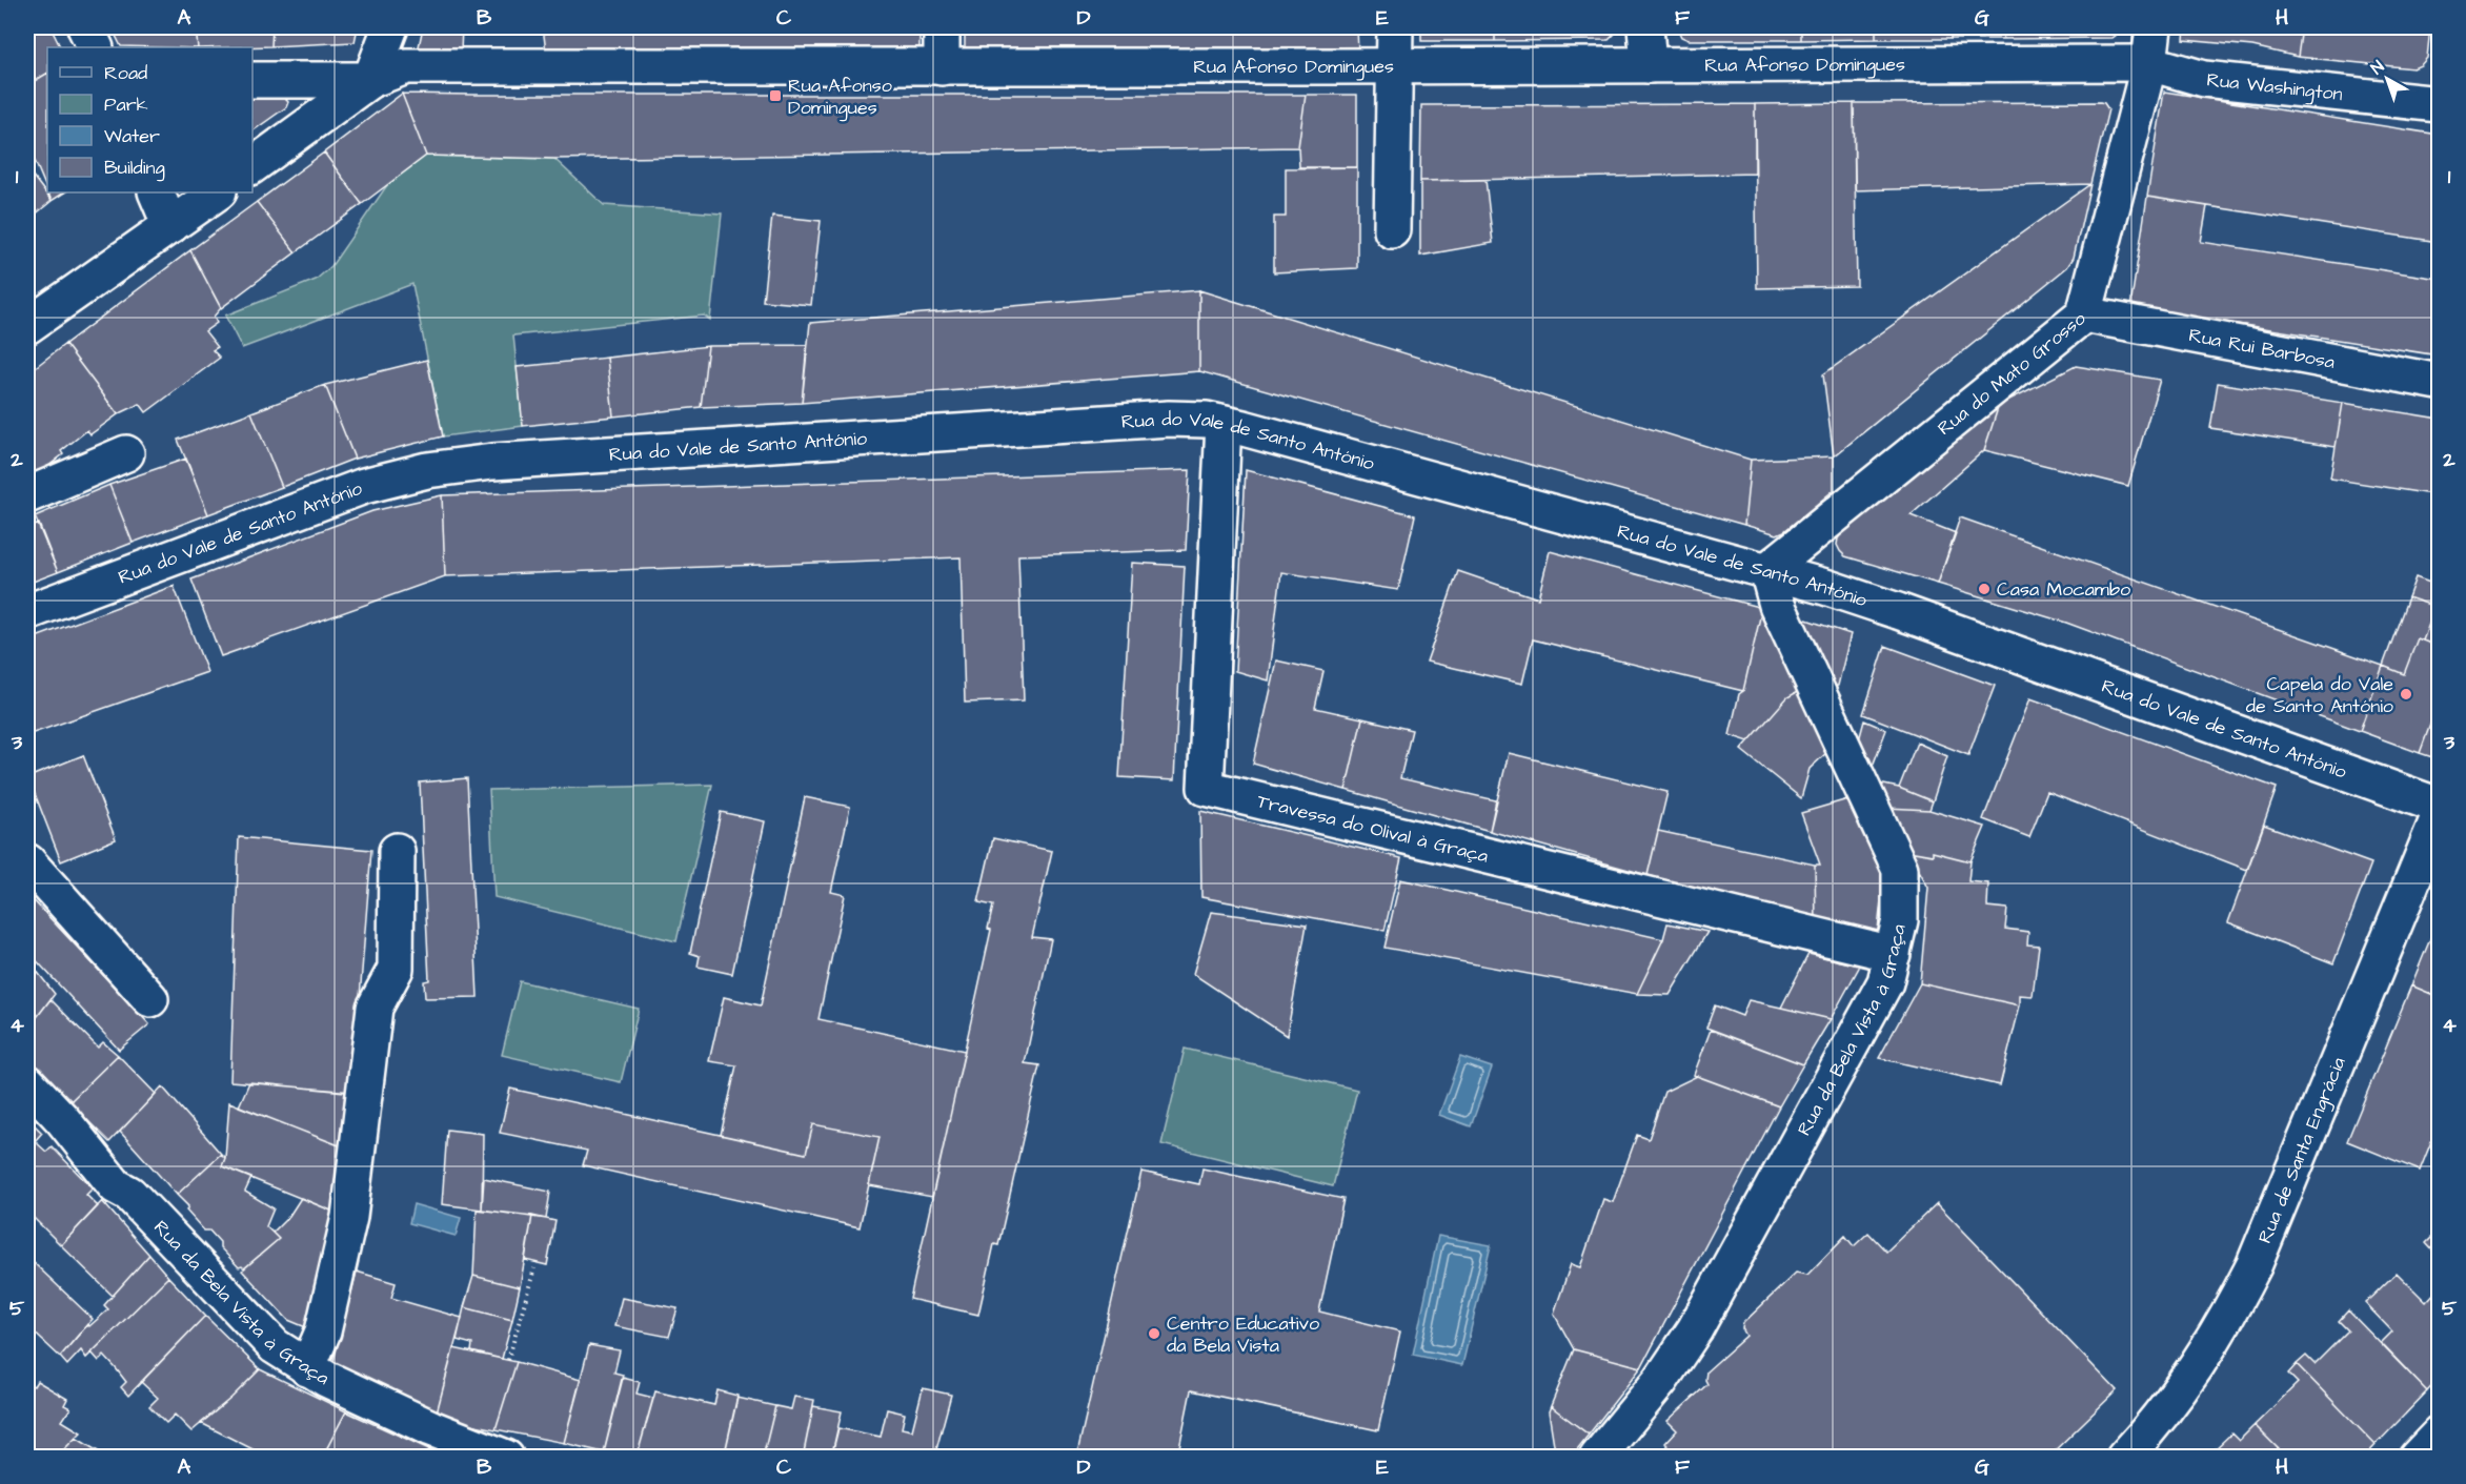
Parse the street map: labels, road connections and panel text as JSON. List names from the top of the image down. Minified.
{"streets":{"street":["Rua Afonso Domingues","Rua Washington","Rua Rui Barbosa","Rua do Mato Grosso","Rua do Vale de Santo António","Travessa do Olival à Graça","Rua da Bela Vista à Graça","Rua de Santa Engrácia"]},"crossings":[["Rua Afonso Domingues","Rua Washington"],["Rua Afonso Domingues","Rua do Mato Grosso"],["Rua Washington","Rua do Mato Grosso"],["Rua Rui Barbosa","Rua do Mato Grosso"],["Rua do Mato Grosso","Rua do Vale de Santo António"],["Rua do Mato Grosso","Rua da Bela Vista à Graça"],["Rua do Vale de Santo António","Travessa do Olival à Graça"],["Rua do Vale de Santo António","Rua da Bela Vista à Graça"],["Travessa do Olival à Graça","Rua da Bela Vista à Graça"]],"places":{"transit":["Rua Afonso Domingues"],"other":["Casa Mocambo","Capela do Vale de Santo António","Centro Educativo da Bela Vista"]},"legend":["Road","Park","Water","Building"],"north":"top left","grid":{"columns":["A","B","C","D","E","F","G","H"],"rows":["1","2","3","4","5"]}}
